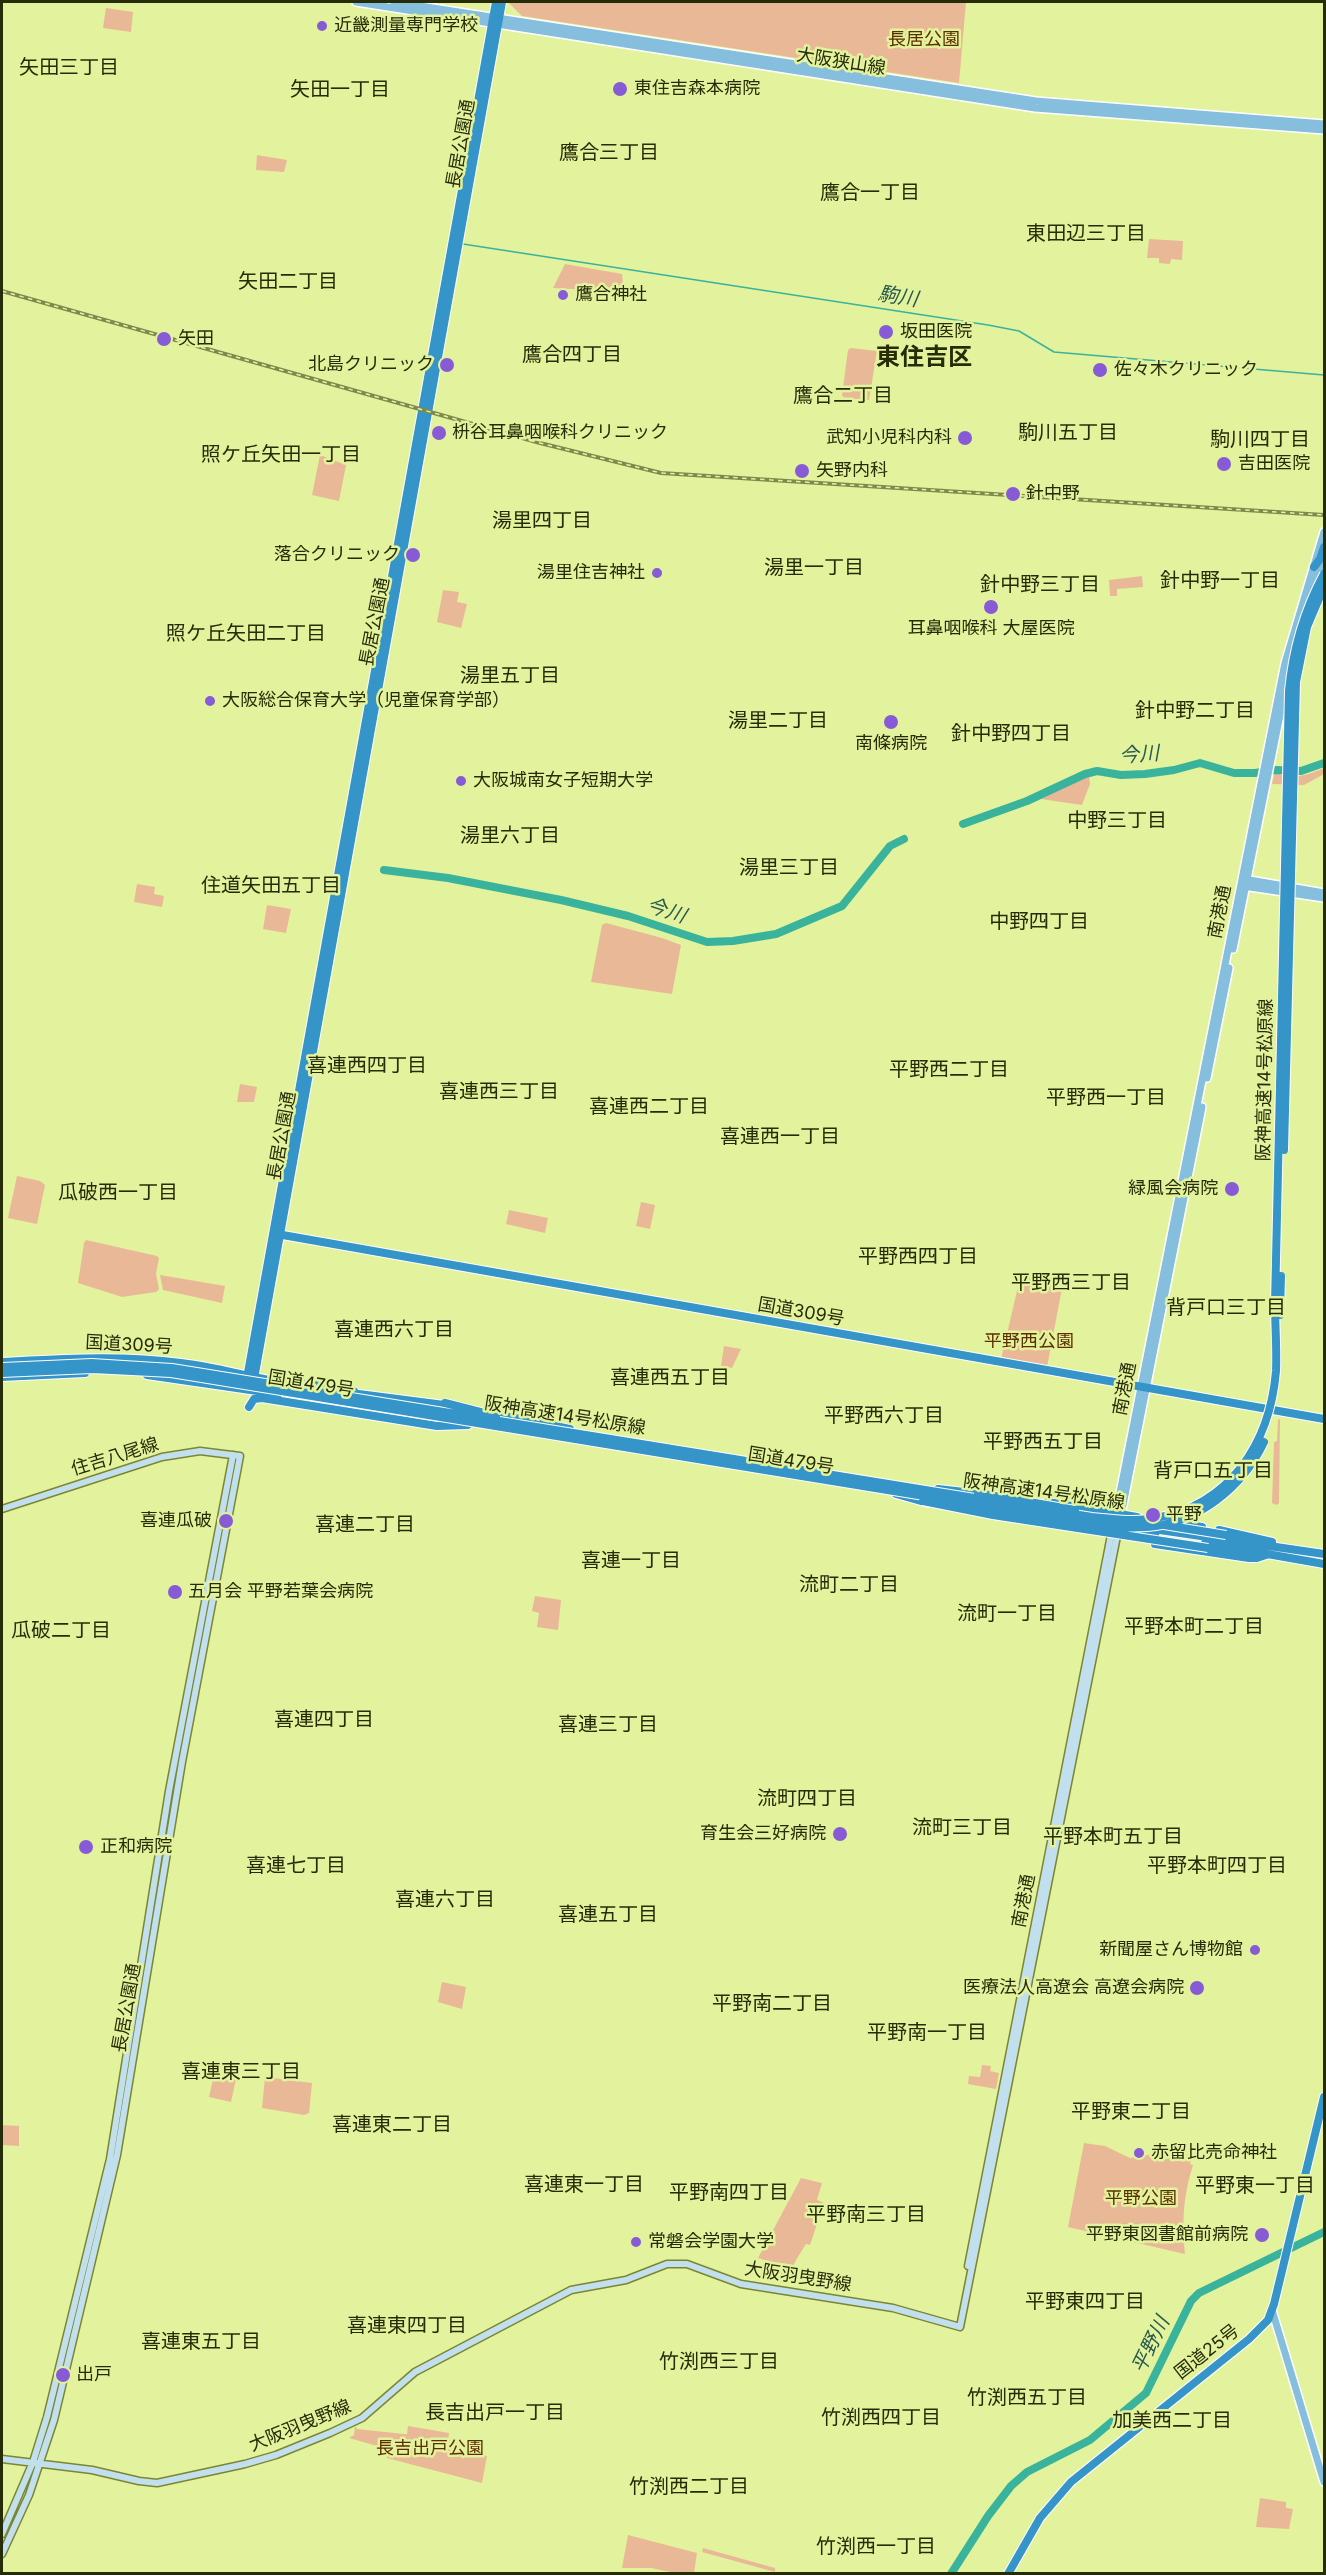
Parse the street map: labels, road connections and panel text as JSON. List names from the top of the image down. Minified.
{"streets":{"highway":["長居公園通","阪神高速14号松原線","国道309号","国道479号","国道25号"],"main road":["大阪狭山線","南港通","住吉八尾線","大阪羽曳野線"]},"crossings":[["大阪狭山線","長居公園通"],["長居公園通","国道309号"],["長居公園通","国道479号"],["長居公園通","住吉八尾線"],["長居公園通","大阪羽曳野線"],["南港通","国道309号"],["南港通","国道479号"],["南港通","大阪羽曳野線"],["阪神高速14号松原線","国道309号"],["国道309号","国道479号"]],"districts":["矢田三丁目","矢田一丁目","鷹合三丁目","鷹合一丁目","東田辺三丁目","矢田二丁目","鷹合四丁目","東住吉区","鷹合二丁目","駒川五丁目","駒川四丁目","照ケ丘矢田一丁目","湯里四丁目","湯里一丁目","針中野一丁目","針中野三丁目","照ケ丘矢田二丁目","湯里五丁目","針中野二丁目","湯里二丁目","針中野四丁目","中野三丁目","湯里六丁目","湯里三丁目","住道矢田五丁目","中野四丁目","喜連西四丁目","平野西二丁目","喜連西三丁目","平野西一丁目","喜連西二丁目","喜連西一丁目","瓜破西一丁目","平野西四丁目","平野西三丁目","背戸口三丁目","喜連西六丁目","喜連西五丁目","平野西六丁目","平野西五丁目","背戸口五丁目","喜連二丁目","喜連一丁目","流町二丁目","流町一丁目","平野本町二丁目","瓜破二丁目","喜連四丁目","喜連三丁目","流町四丁目","流町三丁目","平野本町五丁目","喜連七丁目","平野本町四丁目","喜連六丁目","喜連五丁目","平野南二丁目","平野南一丁目","喜連東三丁目","平野東二丁目","喜連東二丁目","喜連東一丁目","平野東一丁目","平野南四丁目","平野南三丁目","平野東四丁目","喜連東四丁目","喜連東五丁目","竹渕西三丁目","竹渕西五丁目","長吉出戸一丁目","竹渕西四丁目","加美西二丁目","竹渕西二丁目","竹渕西一丁目"],"water":["駒川","今川","平野川"],"parks":["長居公園","平野西公園","平野公園","長吉出戸公園"],"places":["近畿測量専門学校","東住吉森本病院","鷹合神社","坂田医院","矢田","北島クリニック","佐々木クリニック","枡谷耳鼻咽喉科クリニック","武知小児科内科","吉田医院","矢野内科","針中野","落合クリニック","湯里住吉神社","耳鼻咽喉科 大屋医院","大阪総合保育大学（児童保育学部）","南條病院","大阪城南女子短期大学","緑風会病院","平野","喜連瓜破","五月会 平野若葉会病院","育生会三好病院","正和病院","新聞屋さん博物館","医療法人高遼会 高遼会病院","赤留比売命神社","平野東図書館前病院","常磐会学園大学","出戸"]}
